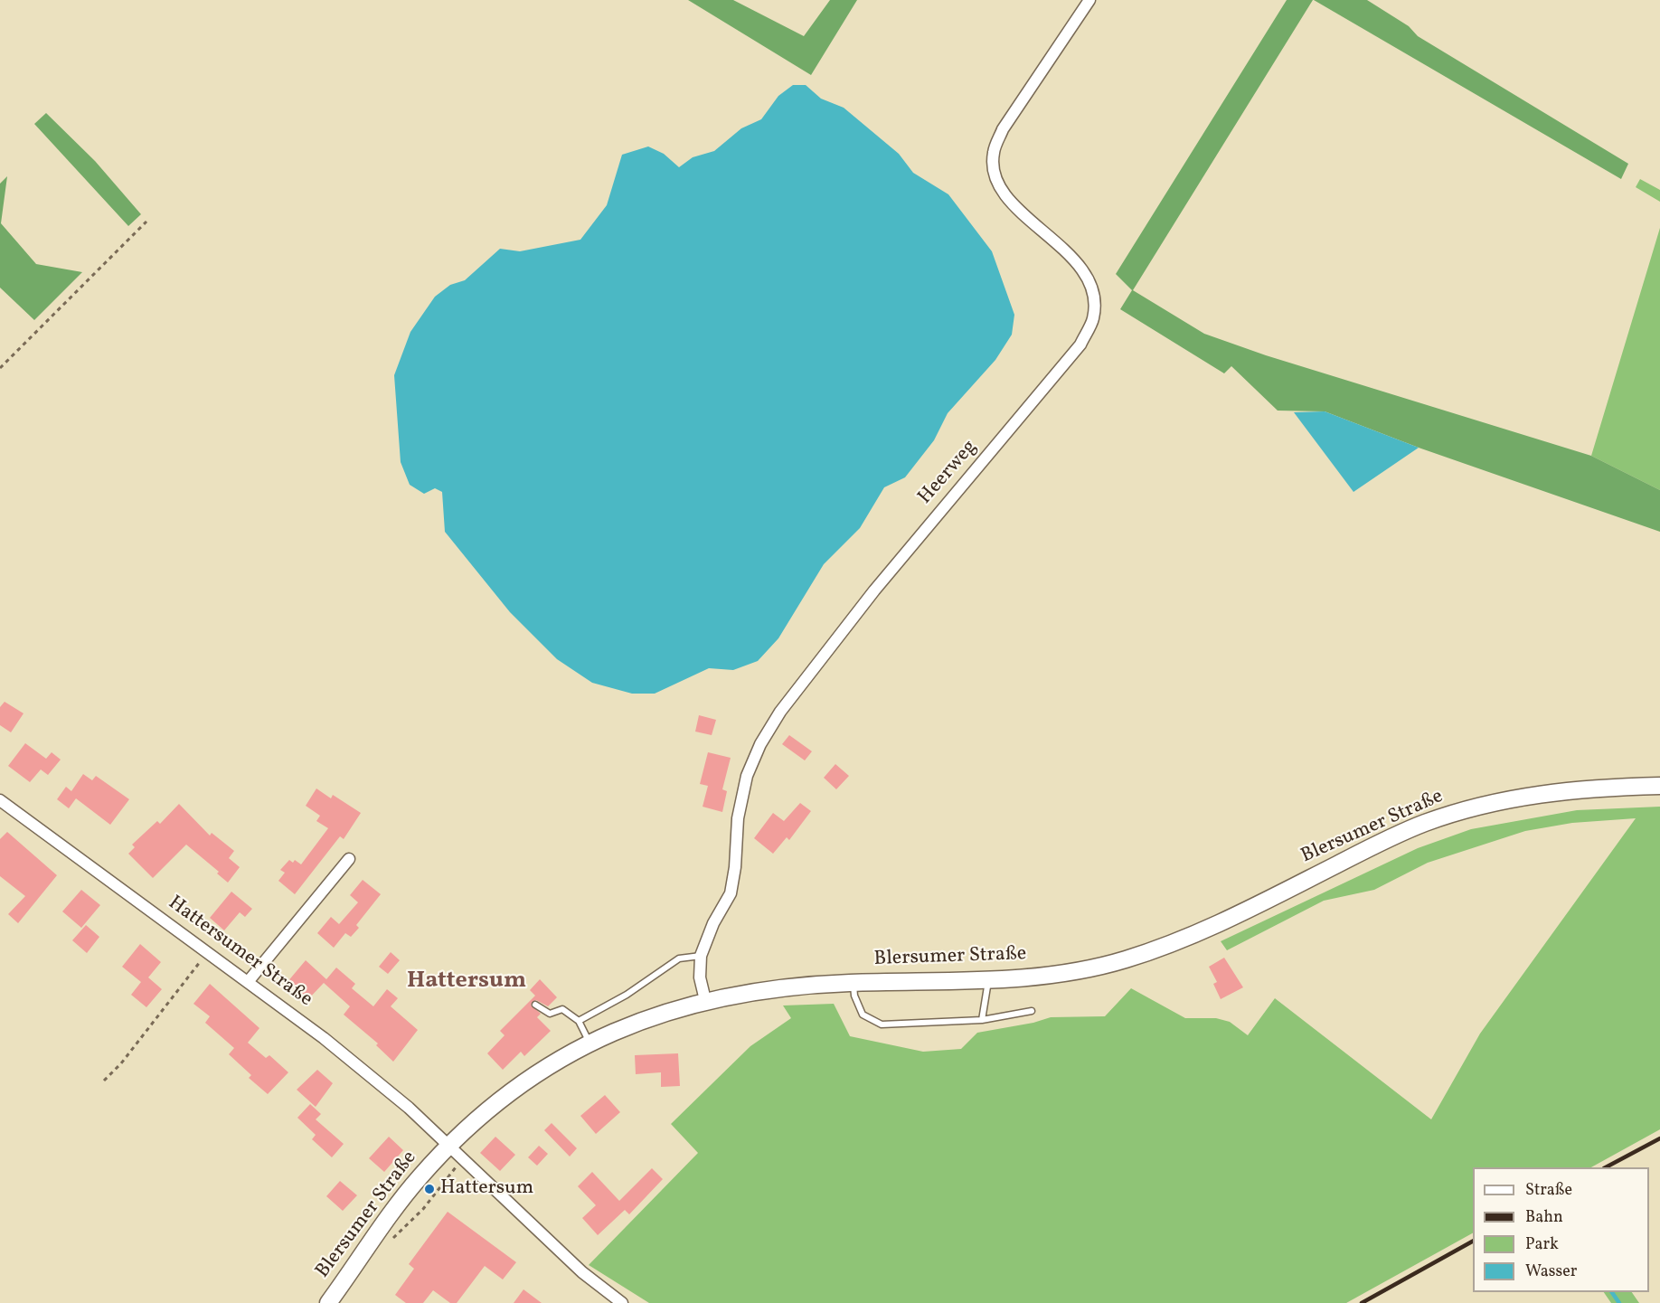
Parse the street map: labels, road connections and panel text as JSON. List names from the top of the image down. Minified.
{"streets":{"main road":["Blersumer Straße"],"street":["Heerweg","Hattersumer Straße"]},"crossings":[["Heerweg","Blersumer Straße"],["Blersumer Straße","Hattersumer Straße"]],"districts":["Hattersum"],"places":["Hattersum"],"legend":["Straße","Bahn","Park","Wasser"]}
